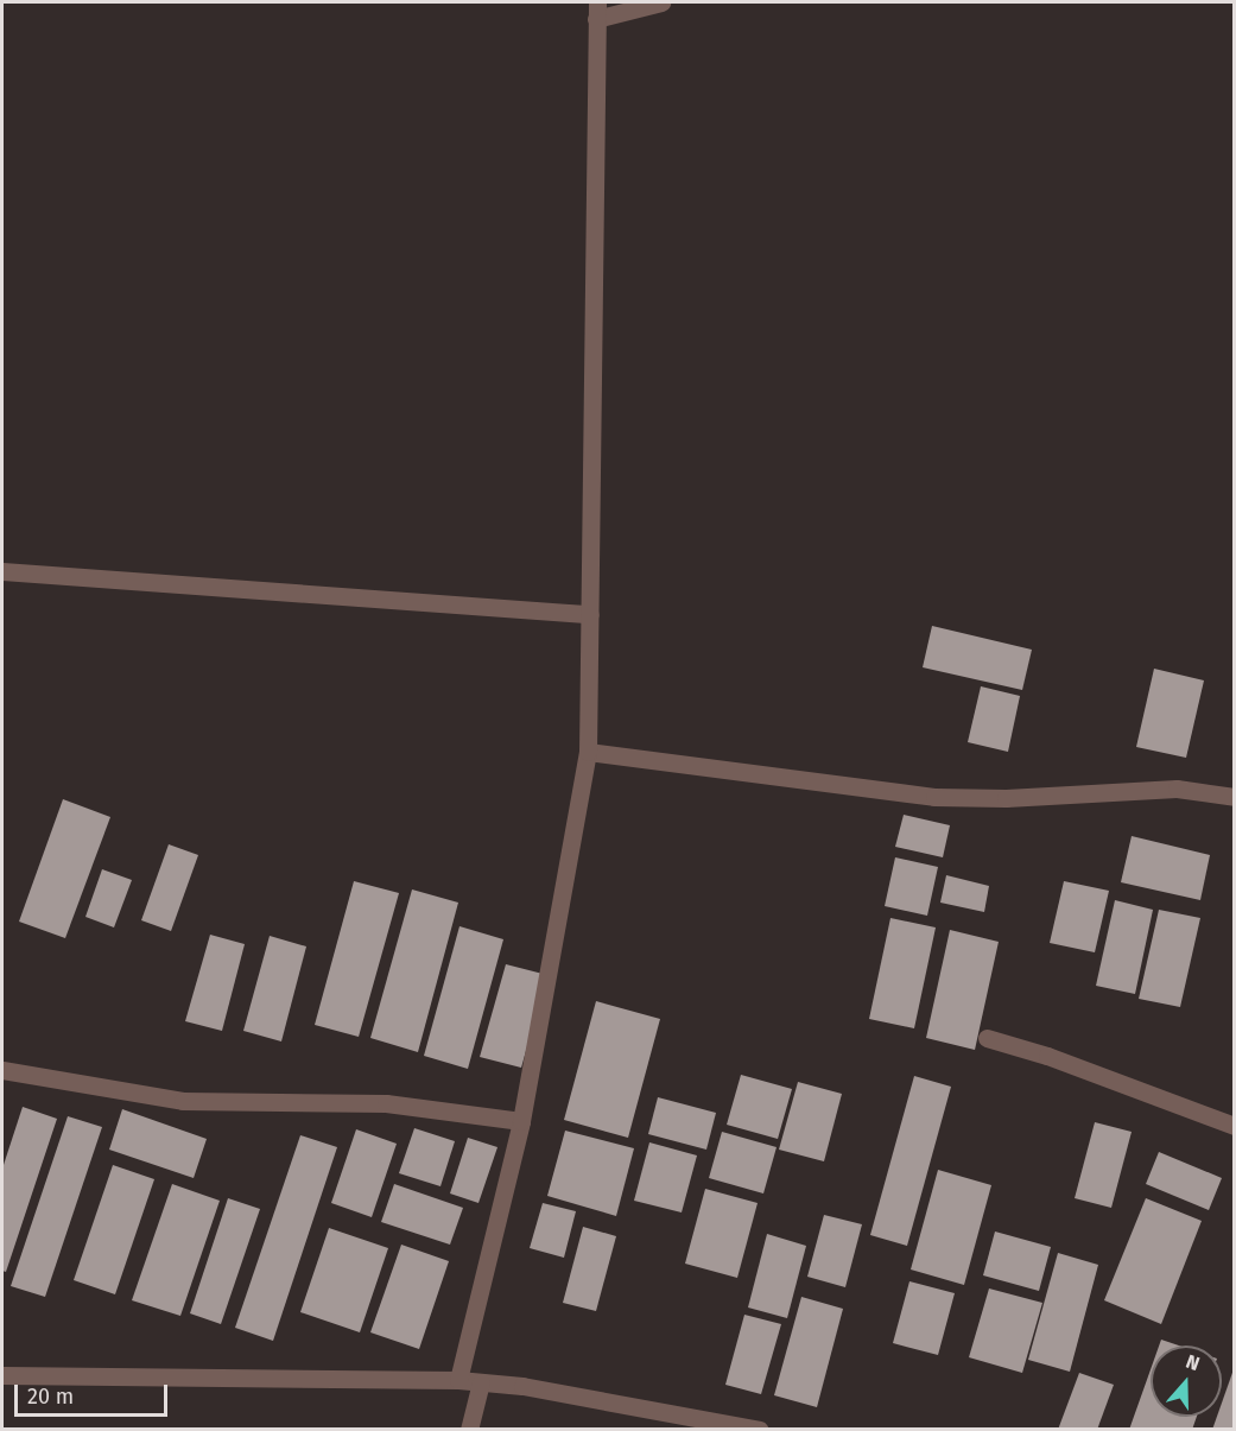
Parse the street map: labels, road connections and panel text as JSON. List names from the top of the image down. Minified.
{"scale_bar":"20 m","north":"top"}
